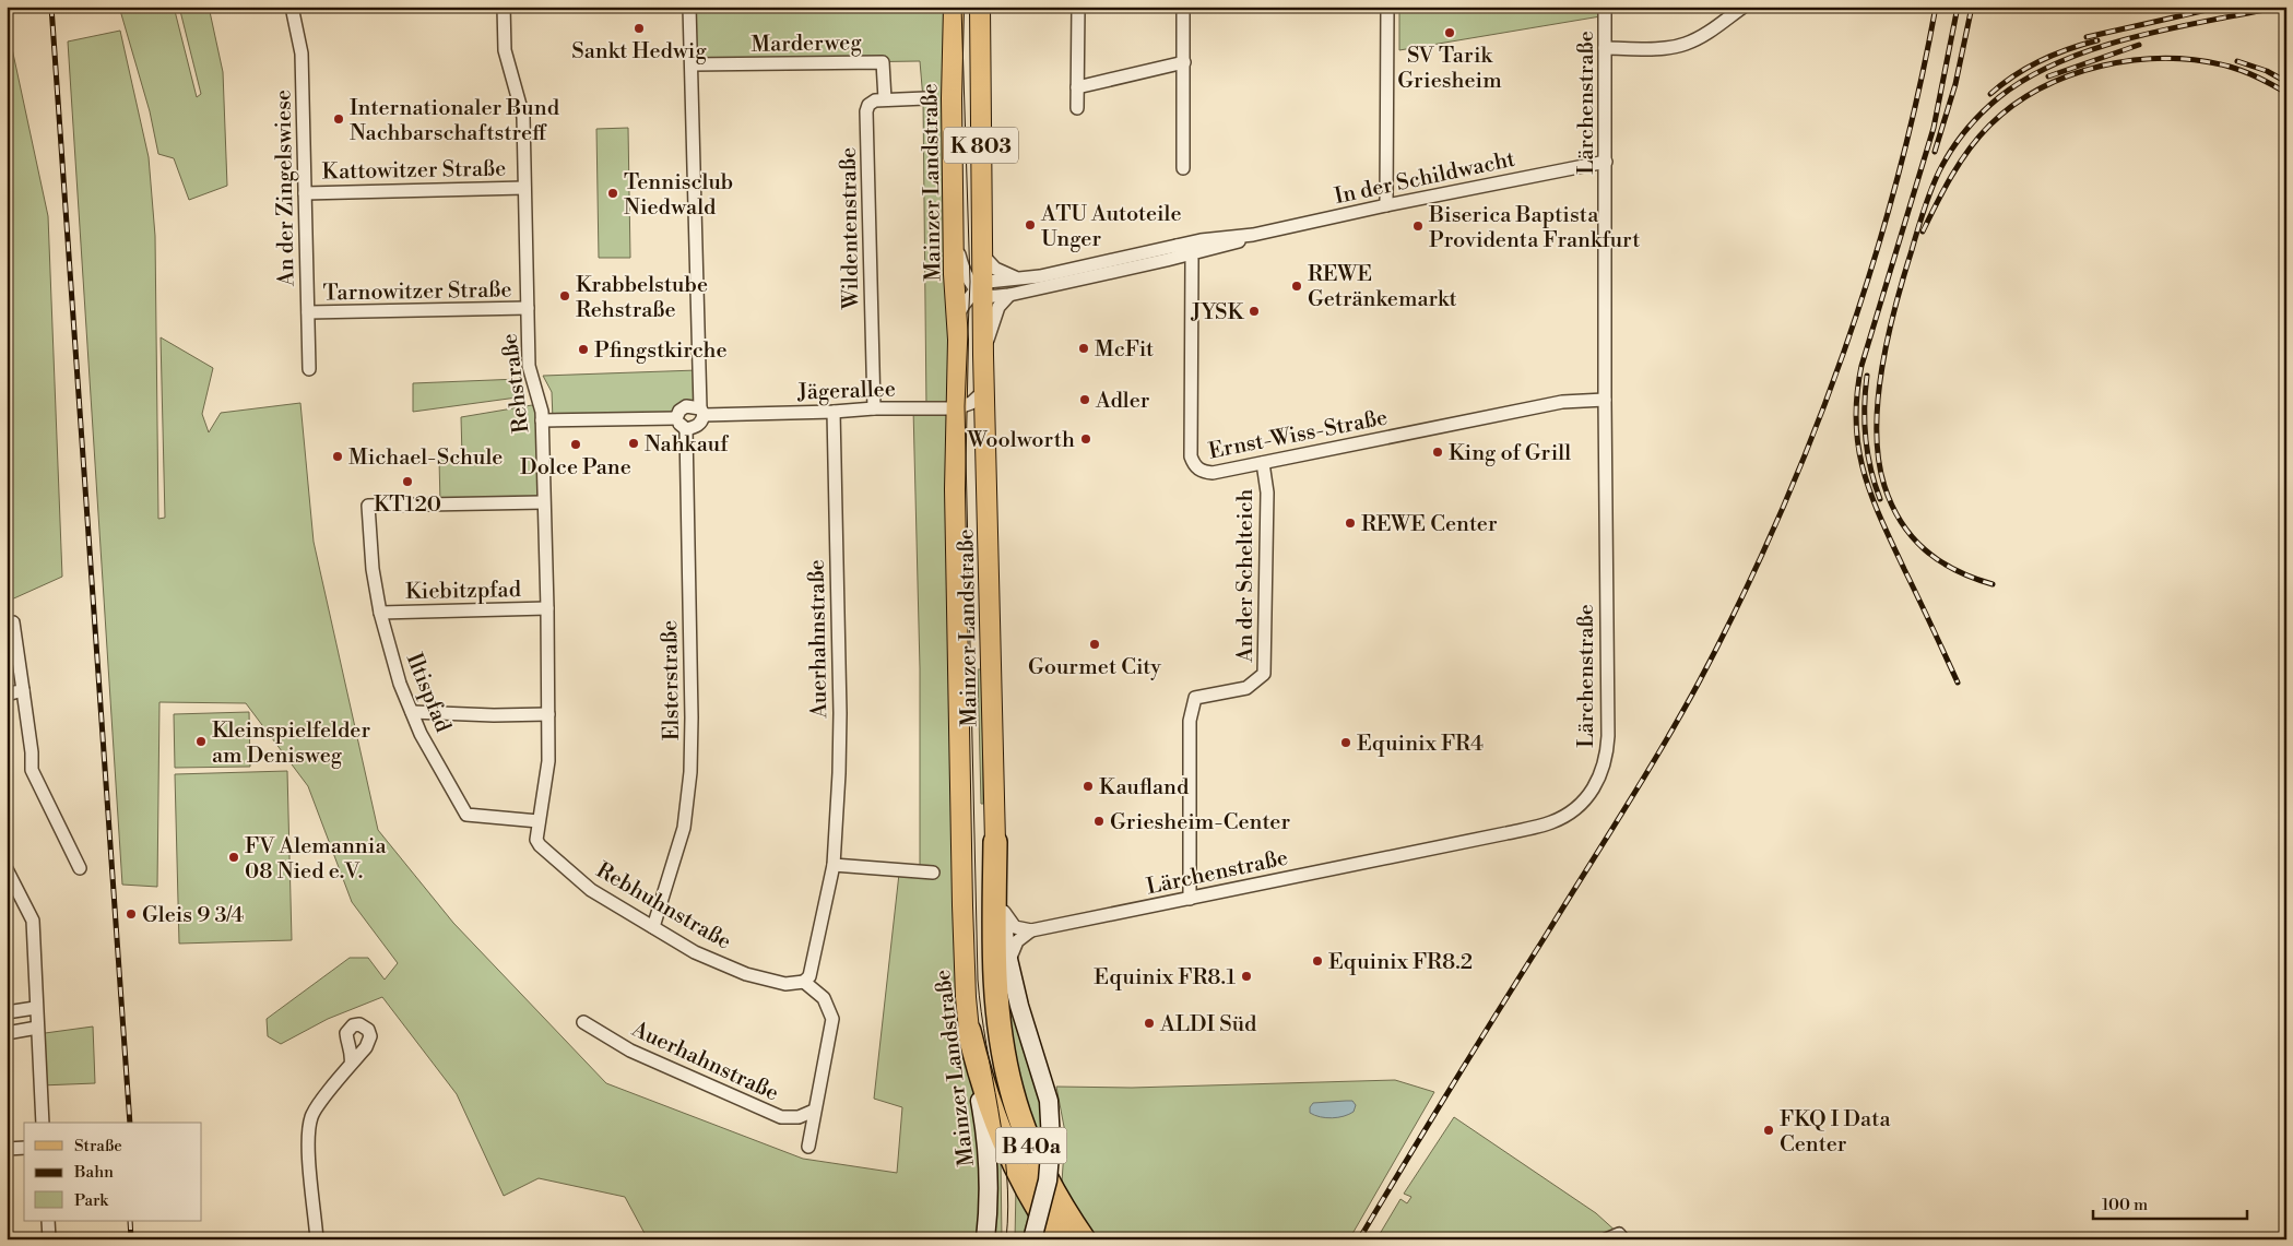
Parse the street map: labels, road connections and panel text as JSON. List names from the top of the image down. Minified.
{"streets":{"highway":["B 40a"],"main road":["K 803","Mainzer Landstraße"],"street":["Marderweg","Lärchenstraße","Kattowitzer Straße","In der Schildwacht","An der Zingelswiese","Wildentenstraße","Tarnowitzer Straße","Rehstraße","Jägerallee","Ernst-Wiss-Straße","An der Schelteich","Kiebitzpfad","Auerhahnstraße","Elsterstraße","Iltispfad","Rebhuhnstraße"]},"crossings":[["Marderweg","Wildentenstraße"],["Lärchenstraße","In der Schildwacht"],["Lärchenstraße","Ernst-Wiss-Straße"],["Lärchenstraße","An der Schelteich"],["Kattowitzer Straße","An der Zingelswiese"],["Kattowitzer Straße","Rehstraße"],["In der Schildwacht","Mainzer Landstraße"],["In der Schildwacht","Ernst-Wiss-Straße"],["Mainzer Landstraße","Jägerallee"],["Mainzer Landstraße","B 40a"],["An der Zingelswiese","Tarnowitzer Straße"],["Wildentenstraße","Jägerallee"],["Tarnowitzer Straße","Rehstraße"],["Rehstraße","Jägerallee"],["Rehstraße","Kiebitzpfad"],["Rehstraße","Iltispfad"],["Rehstraße","Rebhuhnstraße"],["Jägerallee","Auerhahnstraße"],["Jägerallee","Elsterstraße"],["Ernst-Wiss-Straße","An der Schelteich"],["Kiebitzpfad","Iltispfad"],["Auerhahnstraße","Rebhuhnstraße"],["Elsterstraße","Rebhuhnstraße"],["Iltispfad","Rebhuhnstraße"]],"places":["Sankt Hedwig","SV Tarik Griesheim","Internationaler Bund Nachbarschaftstreff","Tennisclub Niedwald","ATU Autoteile Unger","Biserica Baptista Providenta Frankfurt","REWE Getränkemarkt","Krabbelstube Rehstraße","JYSK","McFit","Pfingstkirche","Adler","Woolworth","Nahkauf","Dolce Pane","King of Grill","Michael-Schule","KT120","REWE Center","Gourmet City","Kleinspielfelder am Denisweg","Equinix FR4","Kaufland","Griesheim-Center","FV Alemannia 08 Nied e.V.","Gleis 9 3/4","Equinix FR8.2","Equinix FR8.1","ALDI Süd","FKQ I Data Center"],"legend":["Straße","Bahn","Park"],"scale_bar":"100 m"}
